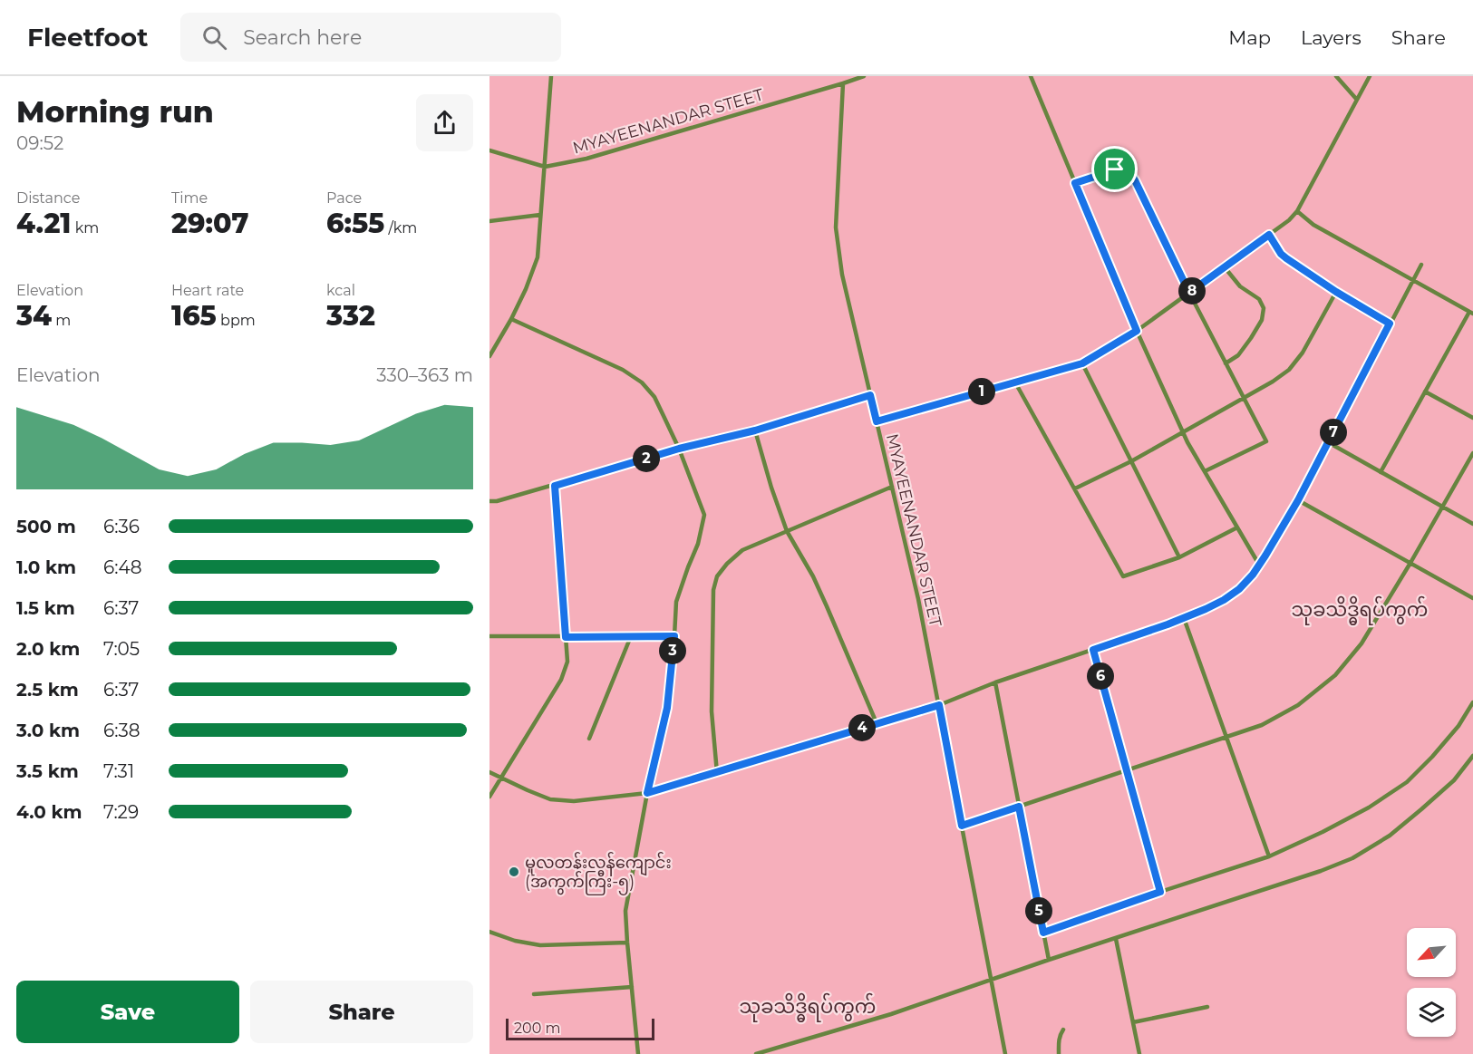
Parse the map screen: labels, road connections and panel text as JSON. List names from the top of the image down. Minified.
{"streets":{"street":["MYAYEENANDAR STEET"]},"districts":["သုခသိဒ္ဓိရပ်ကွက်","သုခသိဒ္ဓိရပ်ကွက်"],"places":["မူလတန်းလွန်ကျောင်း (အကွက်ကြီး-၅)"],"scale_bar":"200 m","north":"bottom left","page":{"header":"Fleetfoot","search":"Search here","nav":["Map","Layers","Share"],"heading":["Morning run","09:52"],"stats":[["Distance","4.21 km"],["Time","29:07"],["Pace","6:55 /km"],["Elevation","34 m"],["Heart rate","165 bpm"],["kcal","332"]],"pins":["8","1","7","2","3","6","4","5"],"chart":["Elevation","330–363 m"],"list":[{"name":"500 m","note":"6:36"},{"name":"1.0 km","note":"6:48"},{"name":"1.5 km","note":"6:37"},{"name":"2.0 km","note":"7:05"},{"name":"2.5 km","note":"6:37"},{"name":"3.0 km","note":"6:38"},{"name":"3.5 km","note":"7:31"},{"name":"4.0 km","note":"7:29"}],"buttons":["Save","Share"],"scale":"200 m"}}
